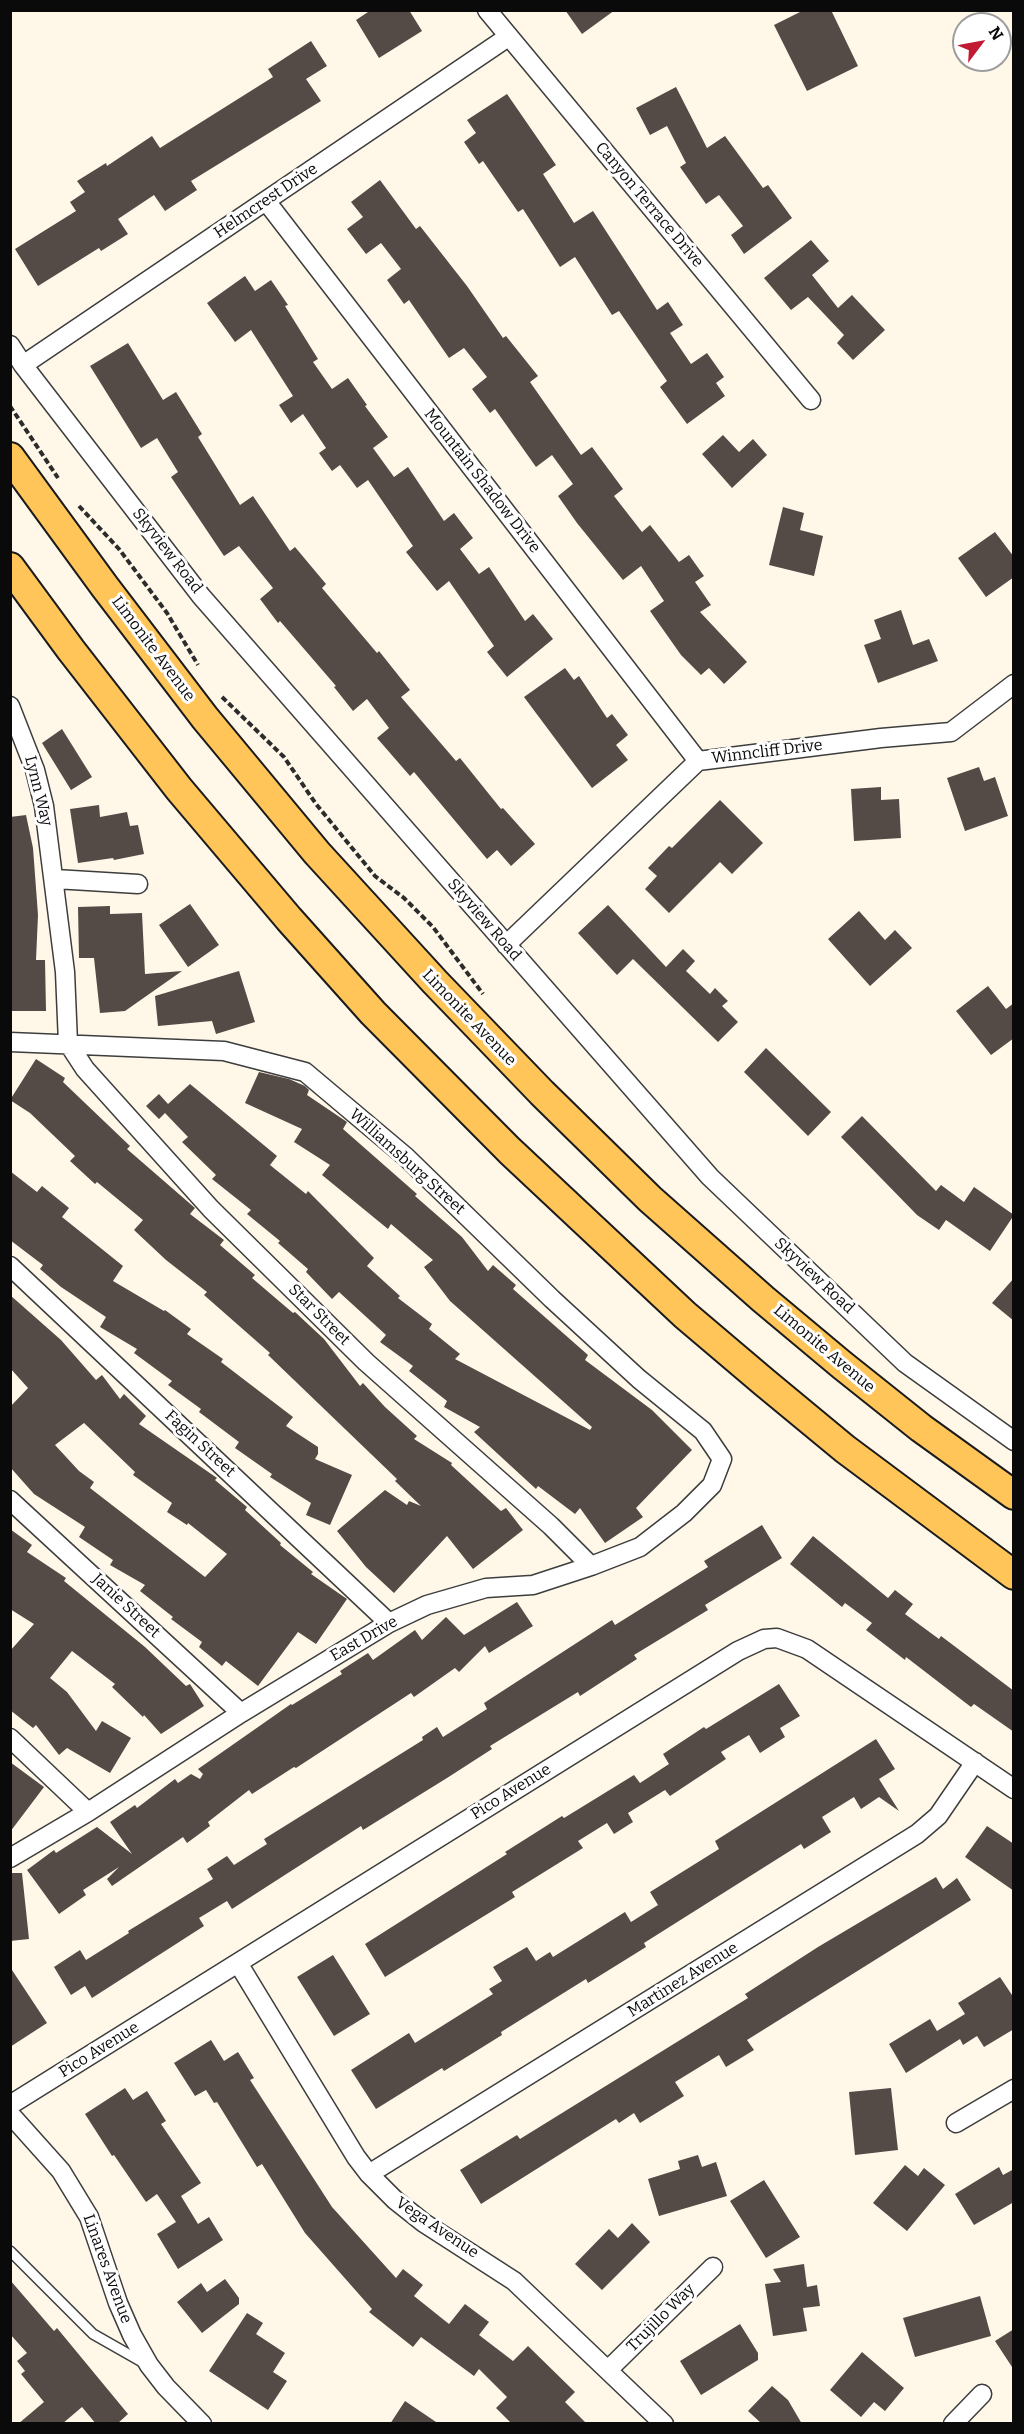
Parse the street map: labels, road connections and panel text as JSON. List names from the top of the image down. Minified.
{"streets":{"main road":["Limonite Avenue"],"street":["Helmcrest Drive","Canyon Terrace Drive","Mountain Shadow Drive","Skyview Road","Winncliff Drive","Lynn Way","Williamsburg Street","Star Street","Fagin Street","Janie Street","East Drive","Pico Avenue","Martinez Avenue","Vega Avenue","Linares Avenue","Trujillo Way"]},"crossings":[["Helmcrest Drive","Canyon Terrace Drive"],["Helmcrest Drive","Mountain Shadow Drive"],["Helmcrest Drive","Skyview Road"],["Mountain Shadow Drive","Winncliff Drive"],["Skyview Road","Winncliff Drive"],["Lynn Way","Williamsburg Street"],["Lynn Way","Star Street"],["Williamsburg Street","Star Street"],["Williamsburg Street","East Drive"],["Star Street","East Drive"],["Fagin Street","East Drive"],["Janie Street","East Drive"],["Pico Avenue","Martinez Avenue"],["Pico Avenue","Vega Avenue"],["Martinez Avenue","Vega Avenue"],["Vega Avenue","Trujillo Way"]],"north":"top right"}
